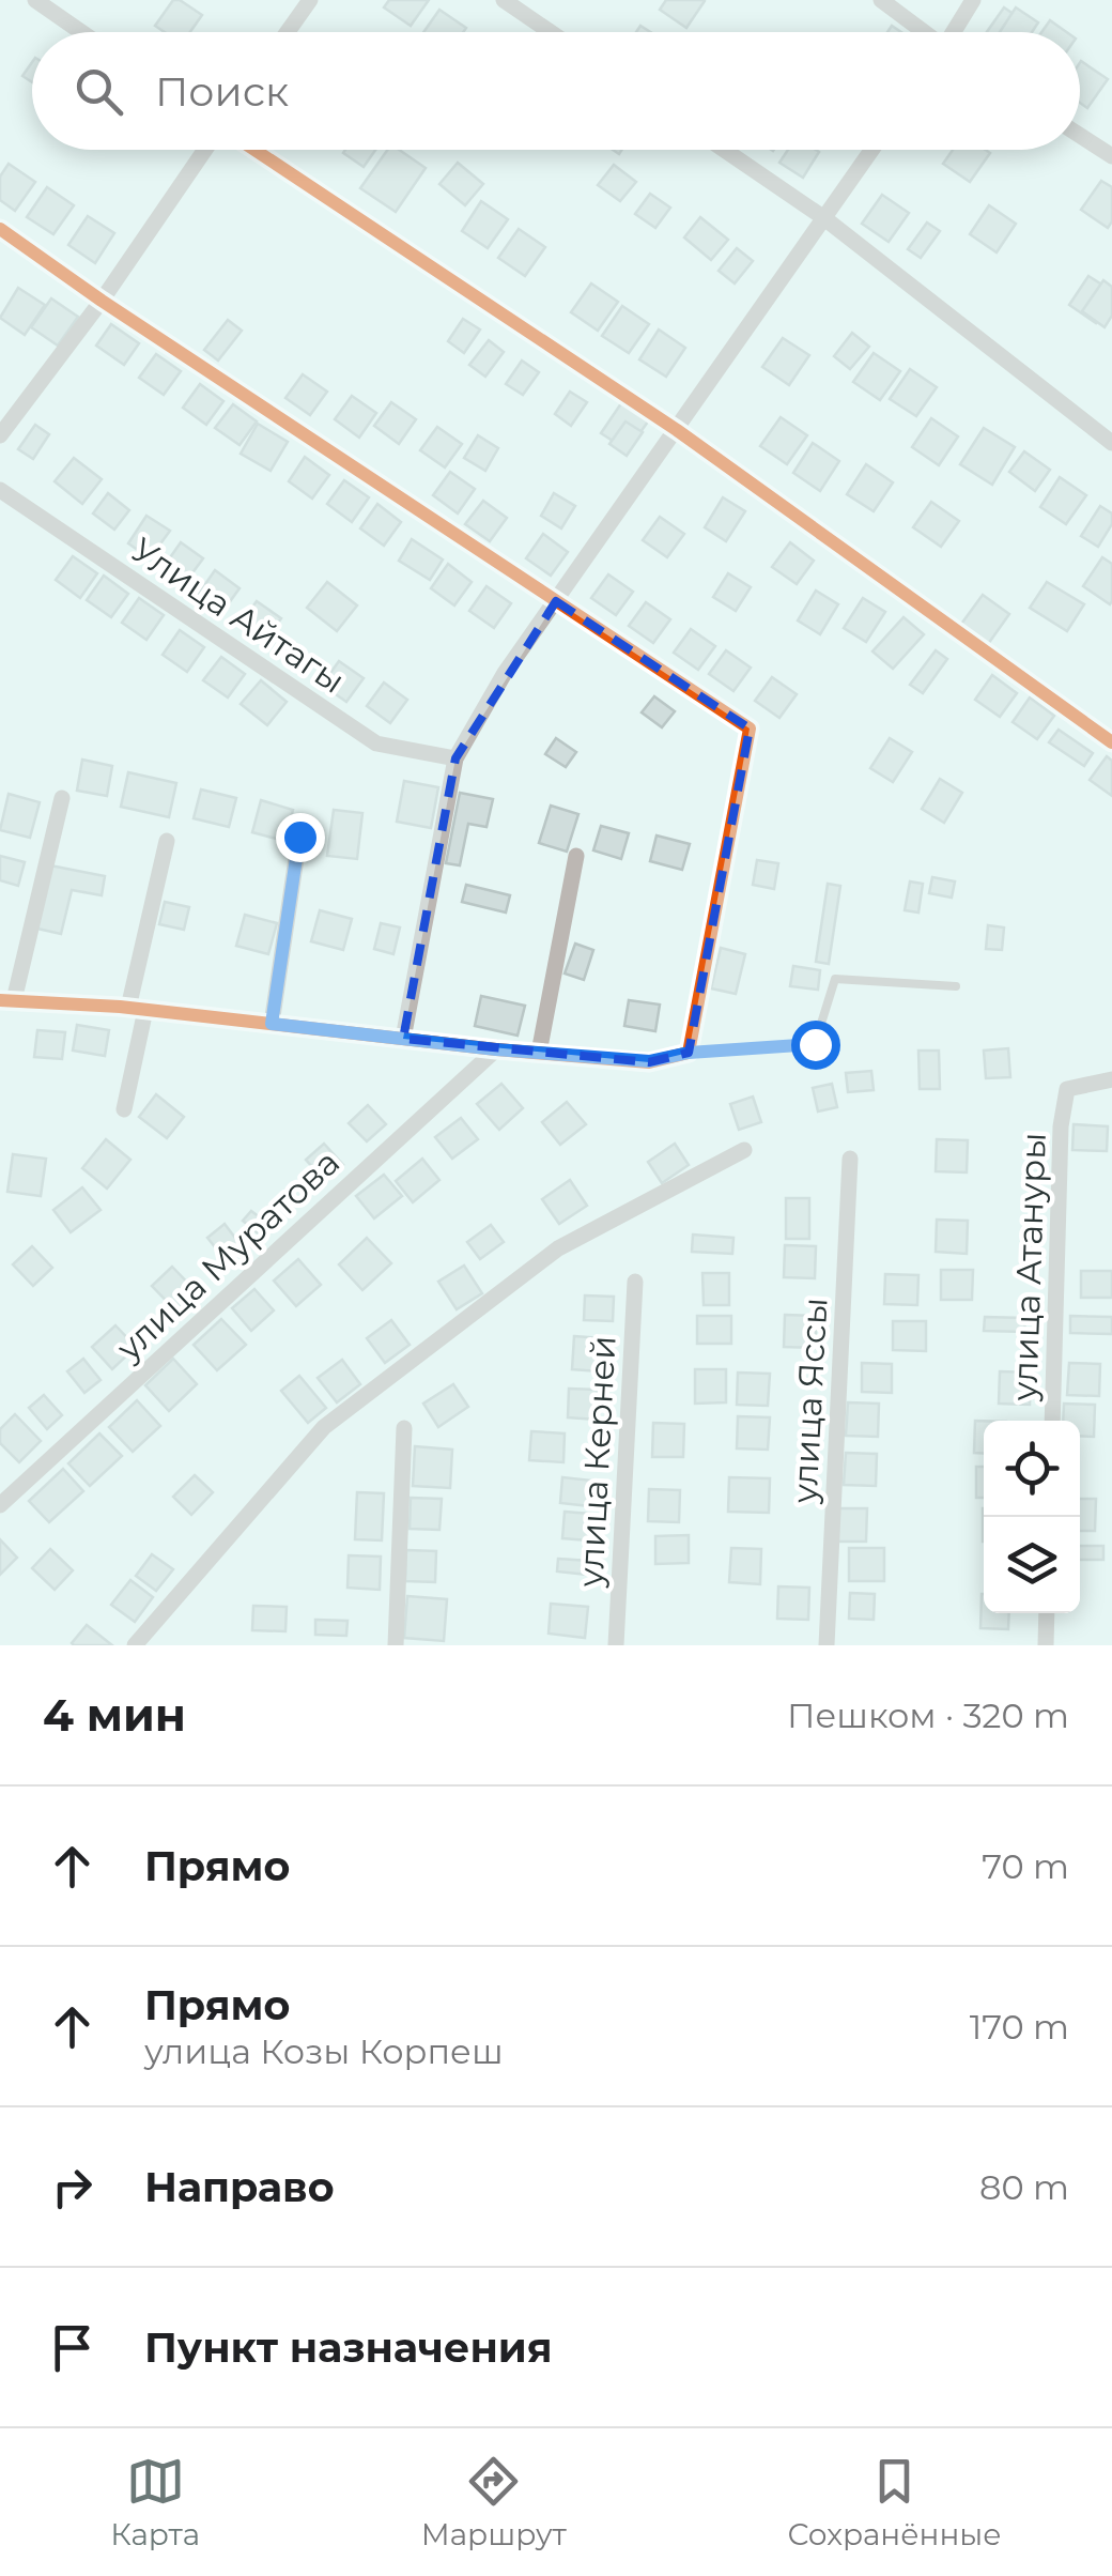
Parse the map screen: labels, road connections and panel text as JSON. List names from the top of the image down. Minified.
{"streets":{"street":["Улица Айтагы","улица Муратова","улица Атануры","улица Яссы","улица Керней"]},"page":{"search":"Поиск","heading":["4 мин","Пешком · 320 m"],"list":[["Прямо","70 m"],["Прямо","улица Козы Корпеш","170 m"],["Направо","80 m"],"Пункт назначения"],"nav":["Карта","Маршрут","Сохранённые"]}}
